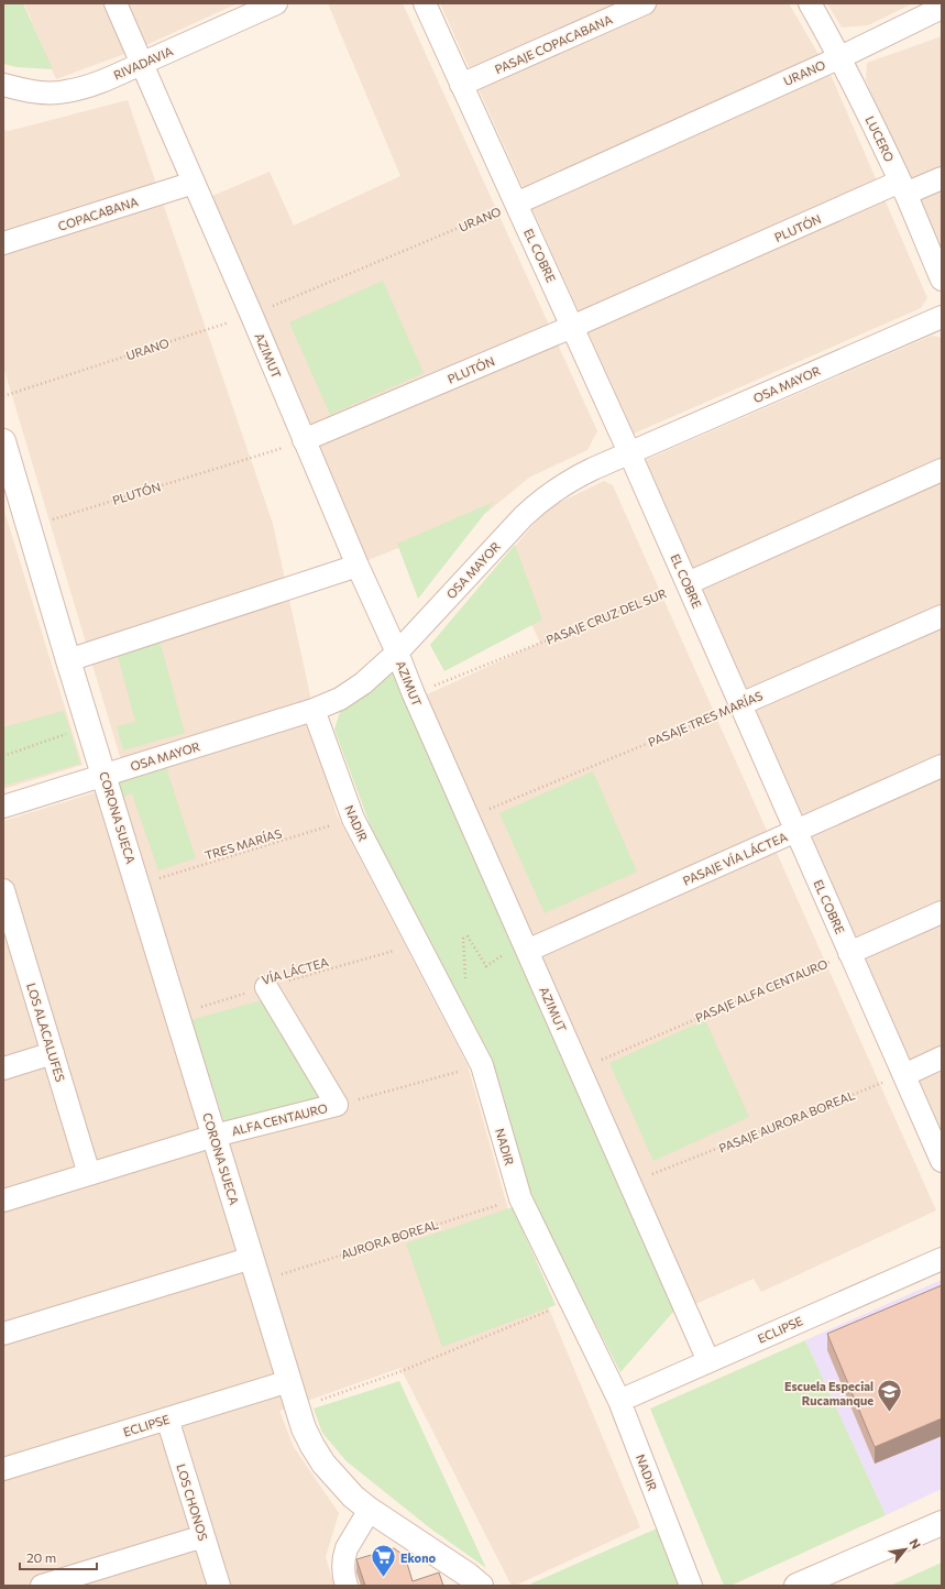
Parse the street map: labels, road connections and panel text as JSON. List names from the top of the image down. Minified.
{"streets":{"street":["PASAJE COPACABANA","RIVADAVIA","URANO","LUCERO","COPACABANA","PLUTÓN","EL COBRE","AZIMUT","OSA MAYOR","PASAJE TRES MARÍAS","CORONA SUECA","NADIR","PASAJE VÍA LÁCTEA","LOS ALACALUFES","ALFA CENTAURO","ECLIPSE","LOS CHONOS"],"path":["PASAJE CRUZ DEL SUR","TRES MARÍAS","VÍA LÁCTEA","PASAJE ALFA CENTAURO","PASAJE AURORA BOREAL","AURORA BOREAL"]},"crossings":[["PASAJE COPACABANA","EL COBRE"],["RIVADAVIA","AZIMUT"],["URANO","LUCERO"],["URANO","EL COBRE"],["URANO","AZIMUT"],["LUCERO","PLUTÓN"],["COPACABANA","AZIMUT"],["PLUTÓN","EL COBRE"],["PLUTÓN","AZIMUT"],["PLUTÓN","CORONA SUECA"],["EL COBRE","OSA MAYOR"],["EL COBRE","PASAJE CRUZ DEL SUR"],["EL COBRE","PASAJE TRES MARÍAS"],["EL COBRE","PASAJE VÍA LÁCTEA"],["EL COBRE","PASAJE ALFA CENTAURO"],["EL COBRE","PASAJE AURORA BOREAL"],["AZIMUT","OSA MAYOR"],["AZIMUT","PASAJE CRUZ DEL SUR"],["AZIMUT","PASAJE TRES MARÍAS"],["AZIMUT","PASAJE VÍA LÁCTEA"],["AZIMUT","PASAJE ALFA CENTAURO"],["AZIMUT","PASAJE AURORA BOREAL"],["AZIMUT","ECLIPSE"],["OSA MAYOR","CORONA SUECA"],["OSA MAYOR","NADIR"],["CORONA SUECA","TRES MARÍAS"],["CORONA SUECA","VÍA LÁCTEA"],["CORONA SUECA","ALFA CENTAURO"],["CORONA SUECA","AURORA BOREAL"],["CORONA SUECA","ECLIPSE"],["NADIR","TRES MARÍAS"],["NADIR","VÍA LÁCTEA"],["NADIR","ALFA CENTAURO"],["NADIR","AURORA BOREAL"],["NADIR","ECLIPSE"],["LOS ALACALUFES","ALFA CENTAURO"],["ECLIPSE","LOS CHONOS"]],"places":{"school or university":["Escuela Especial Rucamanque"],"supermarket":["Ekono"]},"scale_bar":"20 m","north":"top right"}
